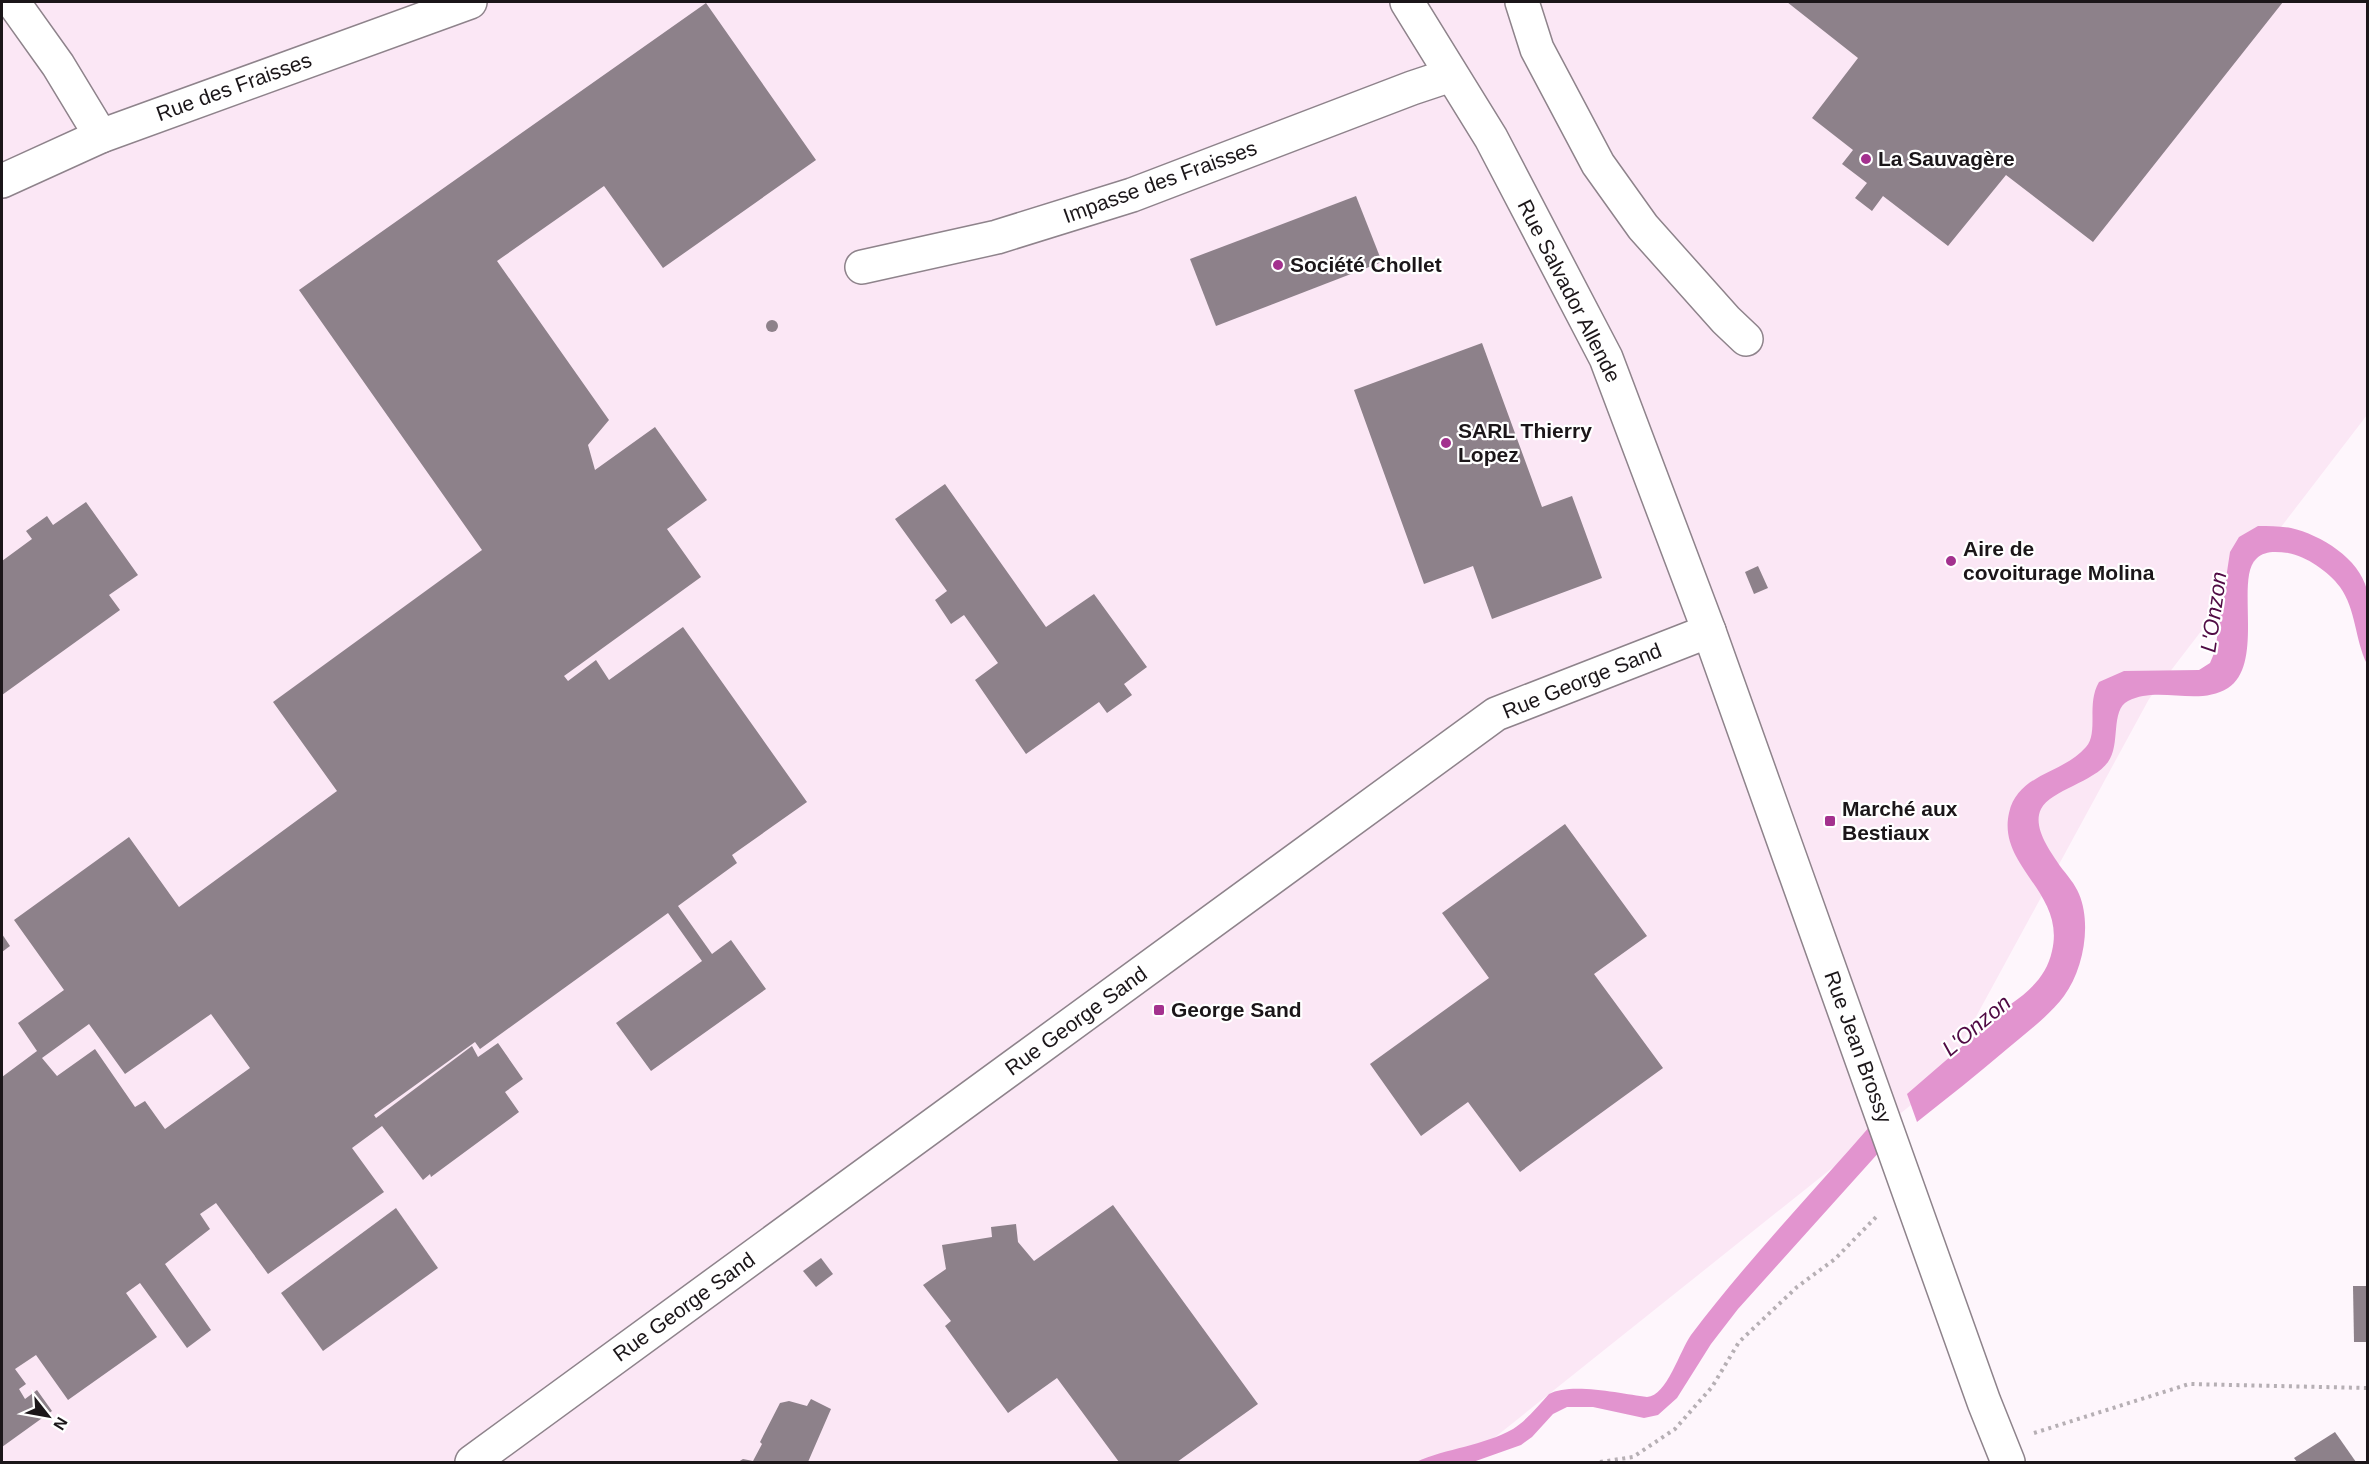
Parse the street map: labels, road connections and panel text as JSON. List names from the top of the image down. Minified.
{"streets":{"street":["Rue des Fraisses","Impasse des Fraisses","Rue Salvador Allende","Rue George Sand","Rue Jean Brossy"]},"crossings":[["Impasse des Fraisses","Rue Salvador Allende"],["Rue Salvador Allende","Rue George Sand"],["Rue Salvador Allende","Rue Jean Brossy"],["Rue George Sand","Rue Jean Brossy"]],"water":["L'Onzon"],"places":{"other":["La Sauvagère","Société Chollet","SARL Thierry Lopez","Aire de covoiturage Molina"],"transit":["Marché aux Bestiaux","George Sand"]},"north":"bottom right"}
